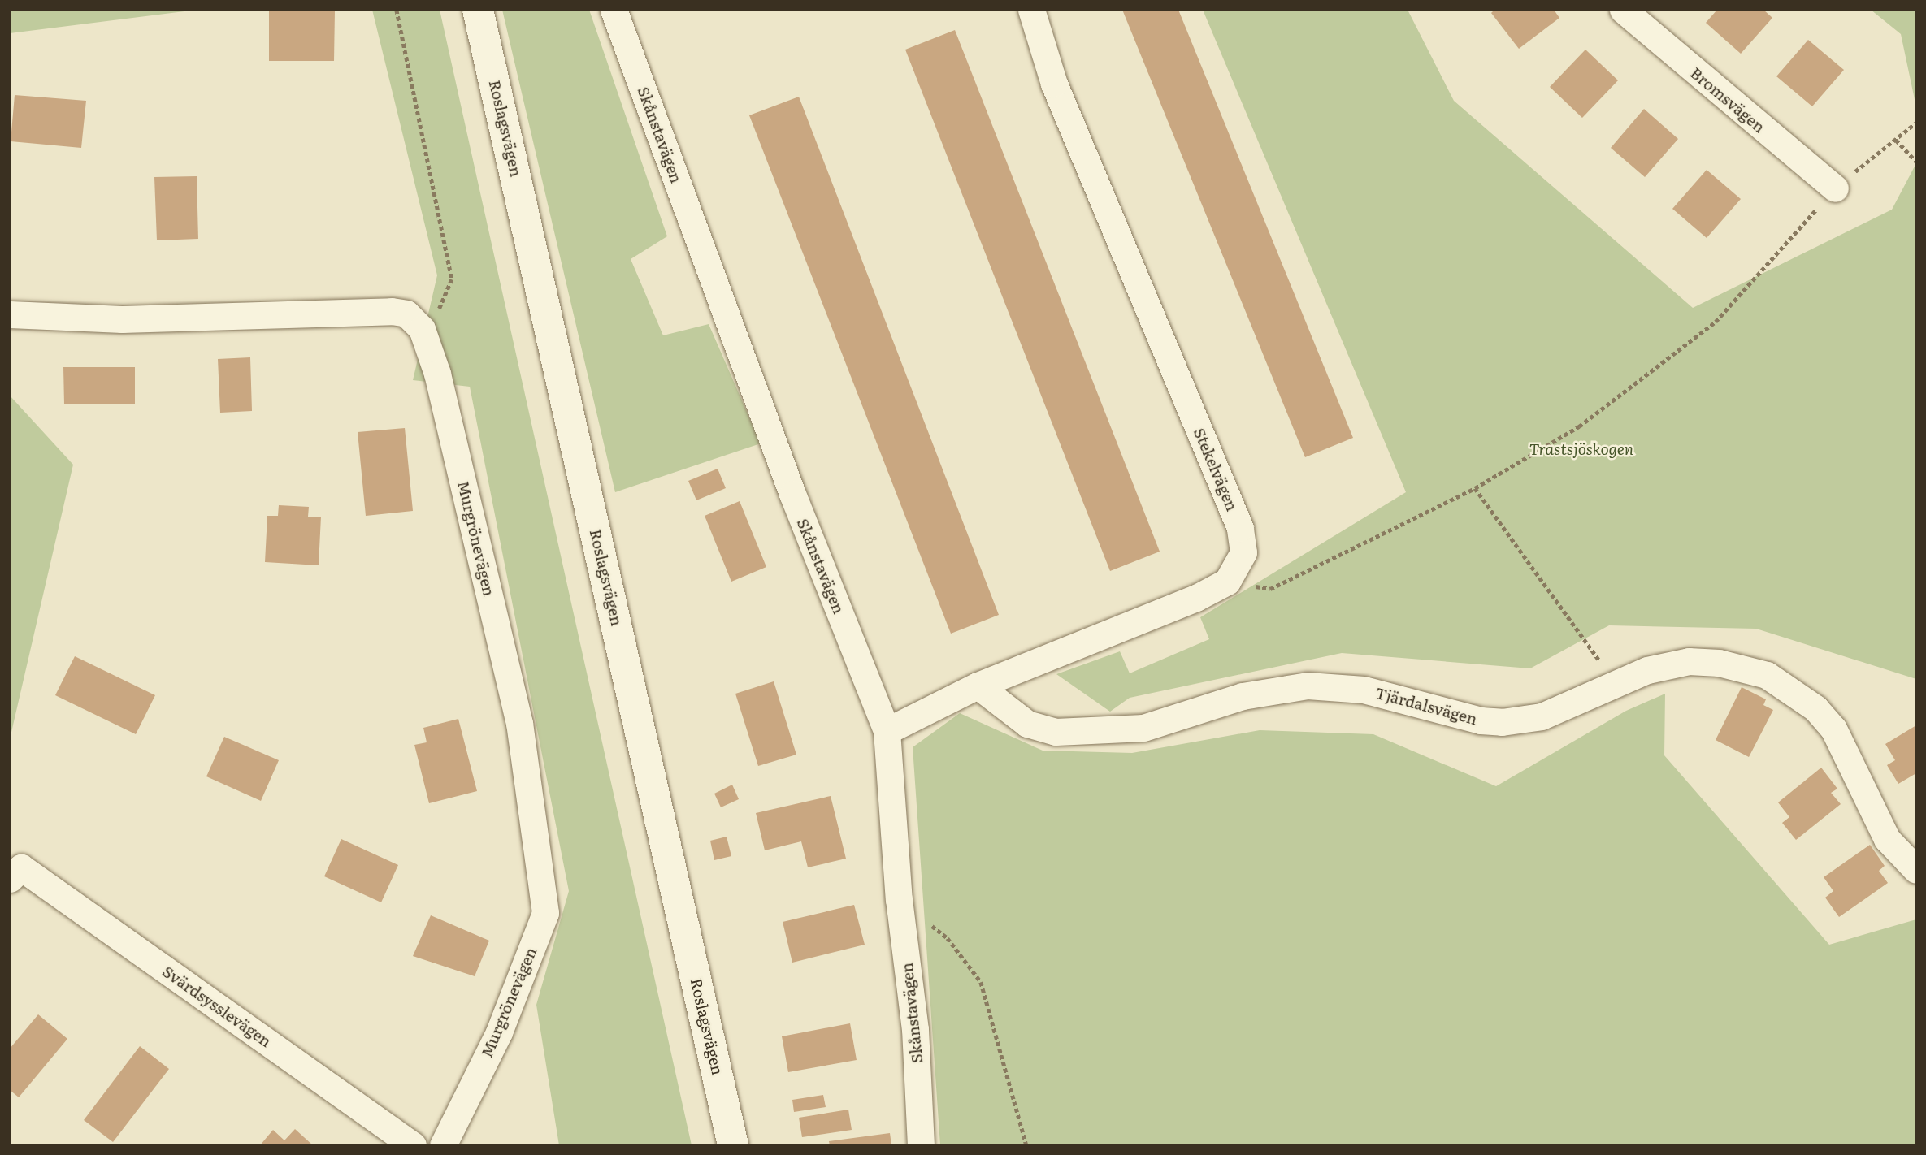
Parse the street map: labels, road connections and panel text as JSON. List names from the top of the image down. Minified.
{"streets":{"main road":["Roslagsvägen"],"street":["Bromsvägen","Skånstavägen","Stekelvägen","Murgrönevägen","Tjärdalsvägen","Svärdsysslevägen"]},"parks":["Trastsjöskogen"]}
